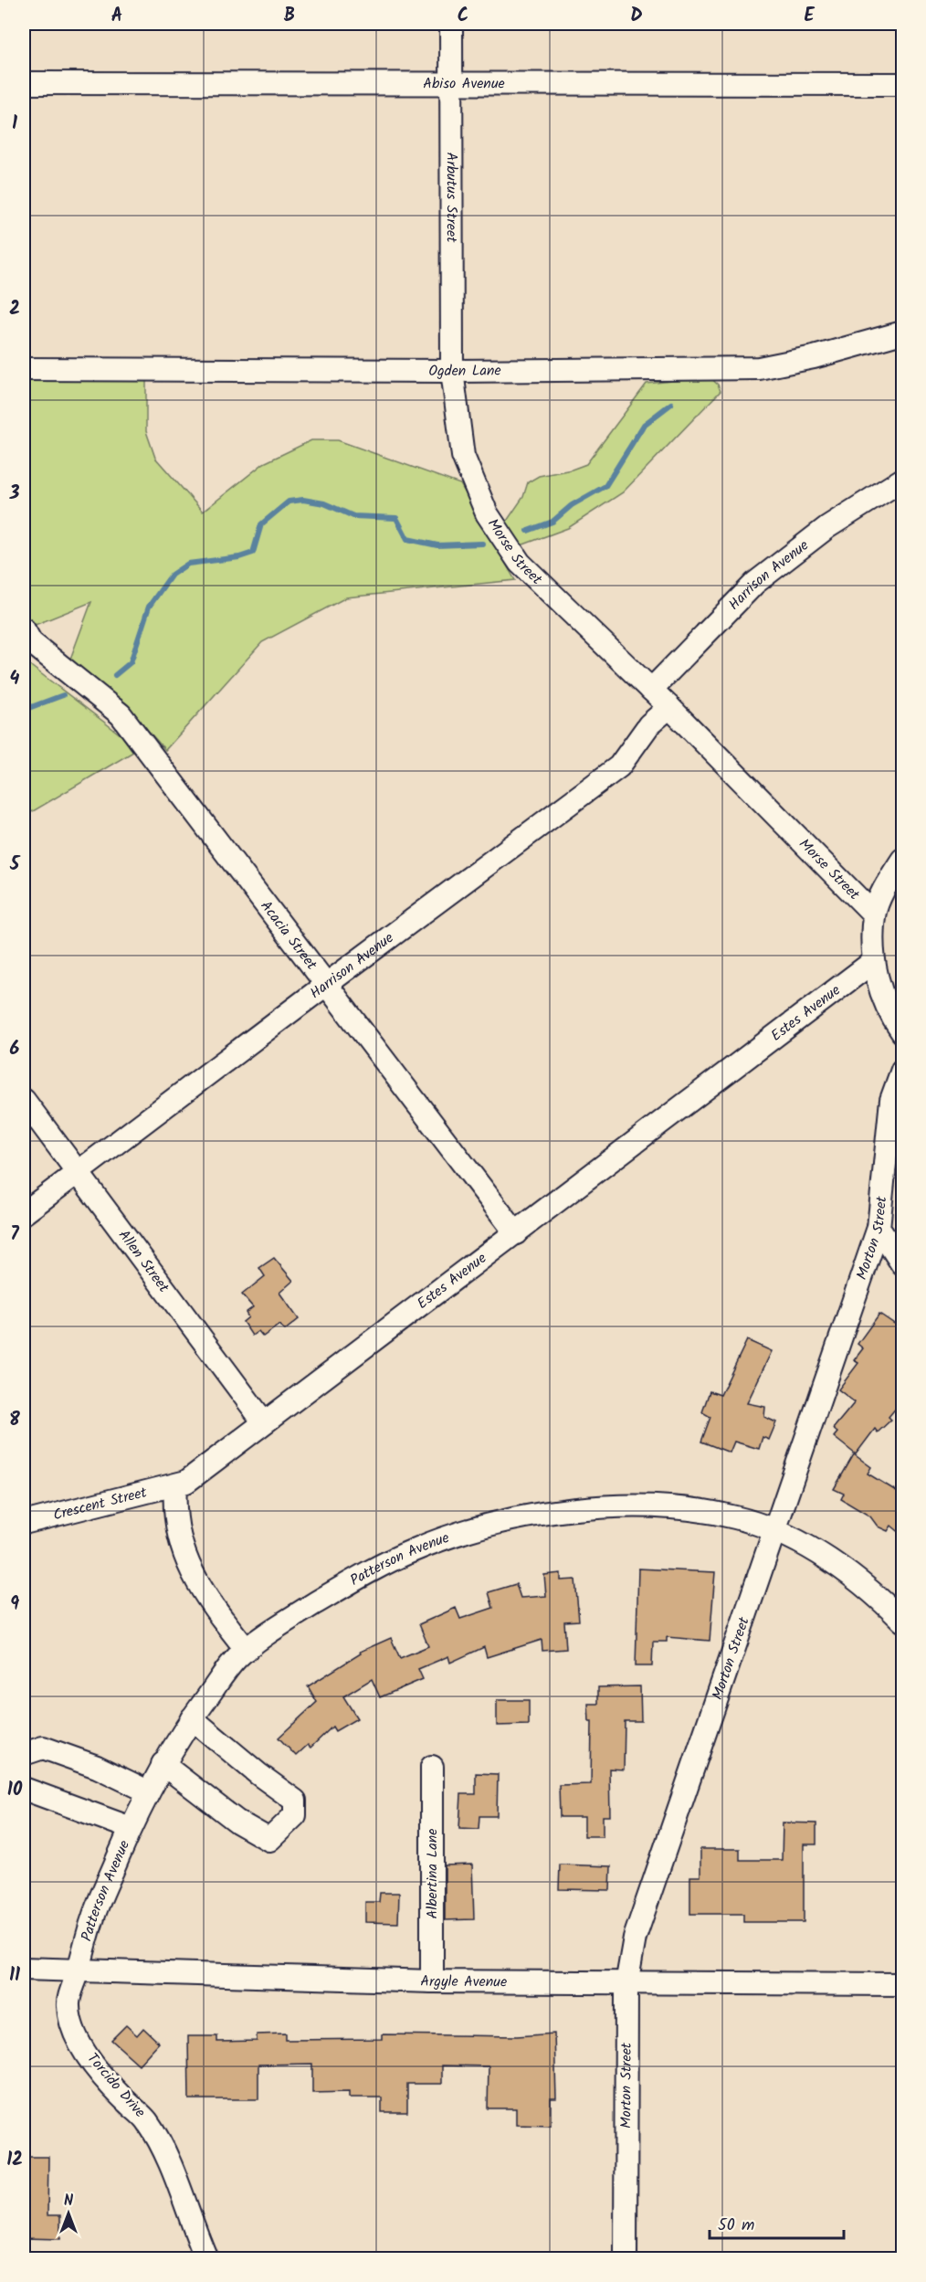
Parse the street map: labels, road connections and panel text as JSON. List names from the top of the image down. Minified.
{"streets":{"street":["Abiso Avenue","Arbutus Street","Ogden Lane","Morse Street","Harrison Avenue","Acacia Street","Estes Avenue","Morton Street","Allen Street","Crescent Street","Patterson Avenue","Albertina Lane","Argyle Avenue","Torcido Drive"]},"crossings":[["Abiso Avenue","Arbutus Street"],["Arbutus Street","Ogden Lane"],["Arbutus Street","Morse Street"],["Ogden Lane","Morse Street"],["Morse Street","Harrison Avenue"],["Harrison Avenue","Acacia Street"],["Harrison Avenue","Allen Street"],["Acacia Street","Estes Avenue"],["Estes Avenue","Allen Street"],["Estes Avenue","Crescent Street"],["Morton Street","Patterson Avenue"],["Morton Street","Argyle Avenue"],["Patterson Avenue","Argyle Avenue"],["Patterson Avenue","Torcido Drive"],["Albertina Lane","Argyle Avenue"],["Argyle Avenue","Torcido Drive"]],"scale_bar":"50 m","north":"top","grid":{"columns":["A","B","C","D","E"],"rows":["1","2","3","4","5","6","7","8","9","10","11","12"]}}
